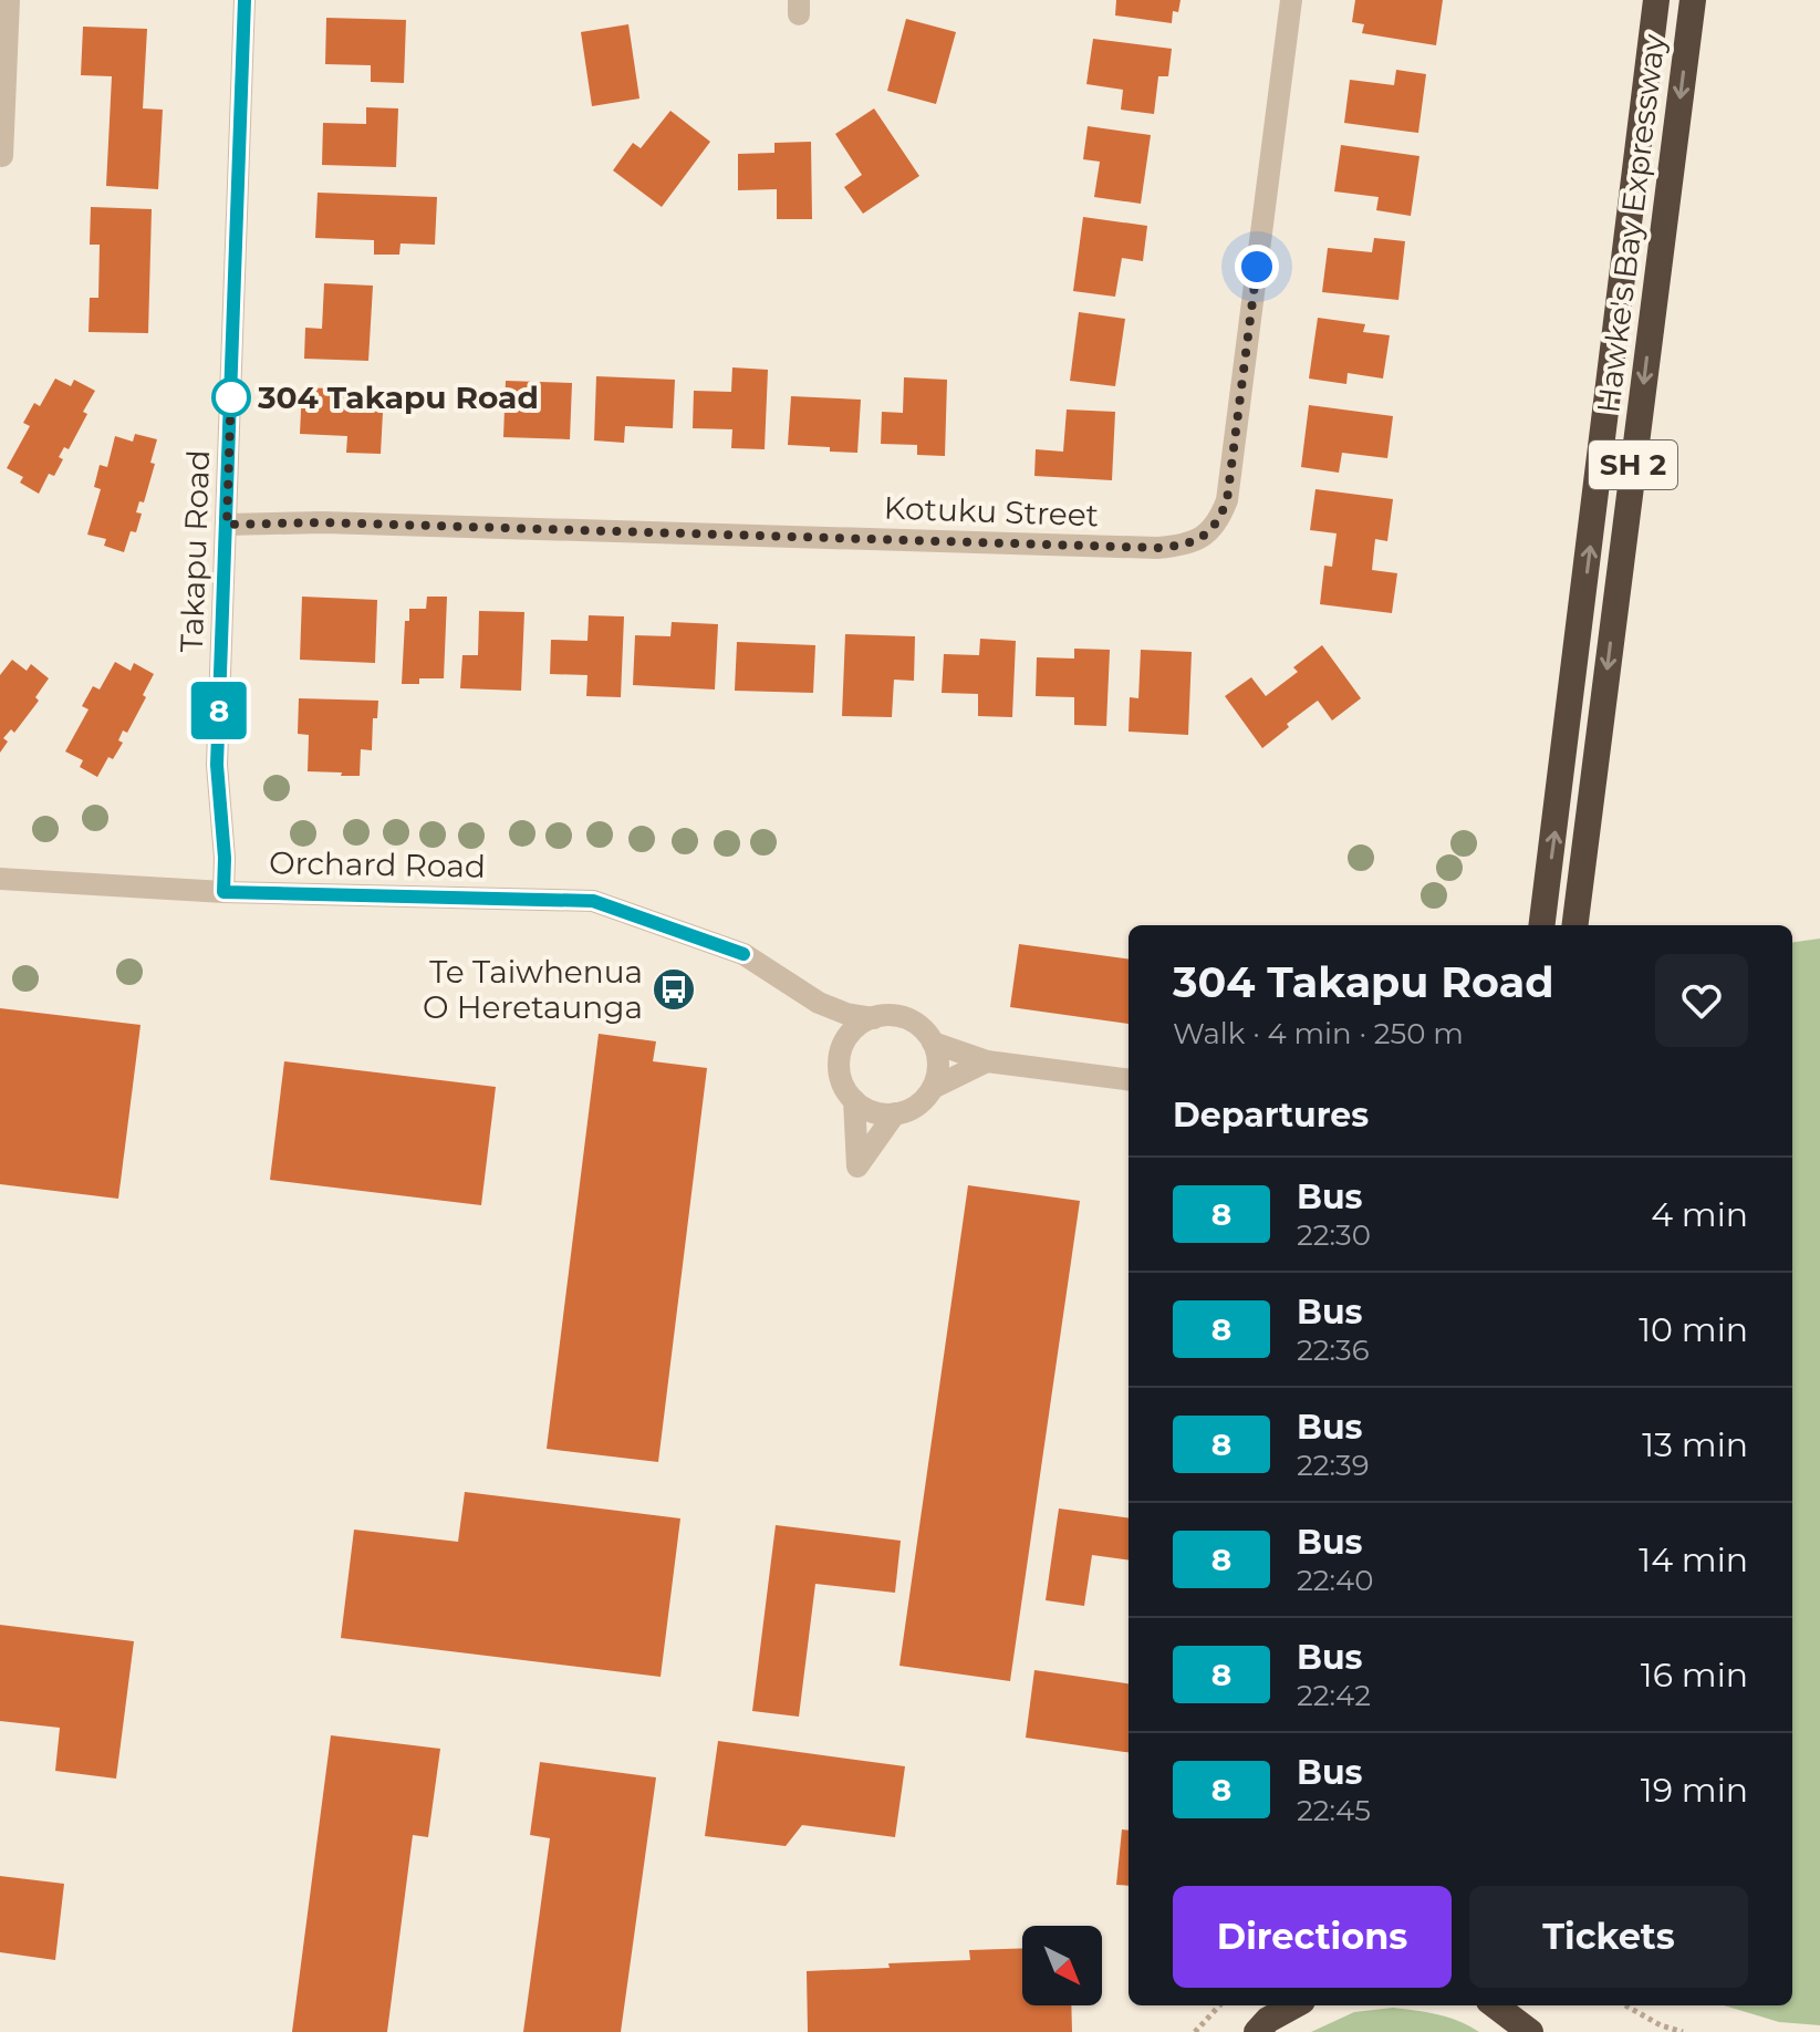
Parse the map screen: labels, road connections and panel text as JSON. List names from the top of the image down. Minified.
{"streets":{"highway":["Hawke's Bay Expressway","SH 2"],"street":["Kotuku Street","Takapu Road","Orchard Road"]},"crossings":[["Kotuku Street","Takapu Road"],["Takapu Road","Orchard Road"]],"places":{"other":["304 Takapu Road"],"bus stop":["Te Taiwhenua O Heretaunga"]},"lines":["bus line 8"],"north":"bottom right","page":{"on_map":"8","heading":[["304 Takapu Road","Walk · 4 min · 250 m"],"Departures"],"list":[{"mark":"8","name":"Bus","note":"22:30","value":"4 min"},{"mark":"8","name":"Bus","note":"22:36","value":"10 min"},{"mark":"8","name":"Bus","note":"22:39","value":"13 min"},{"mark":"8","name":"Bus","note":"22:40","value":"14 min"},{"mark":"8","name":"Bus","note":"22:42","value":"16 min"},{"mark":"8","name":"Bus","note":"22:45","value":"19 min"}],"buttons":["Directions","Tickets"]}}
